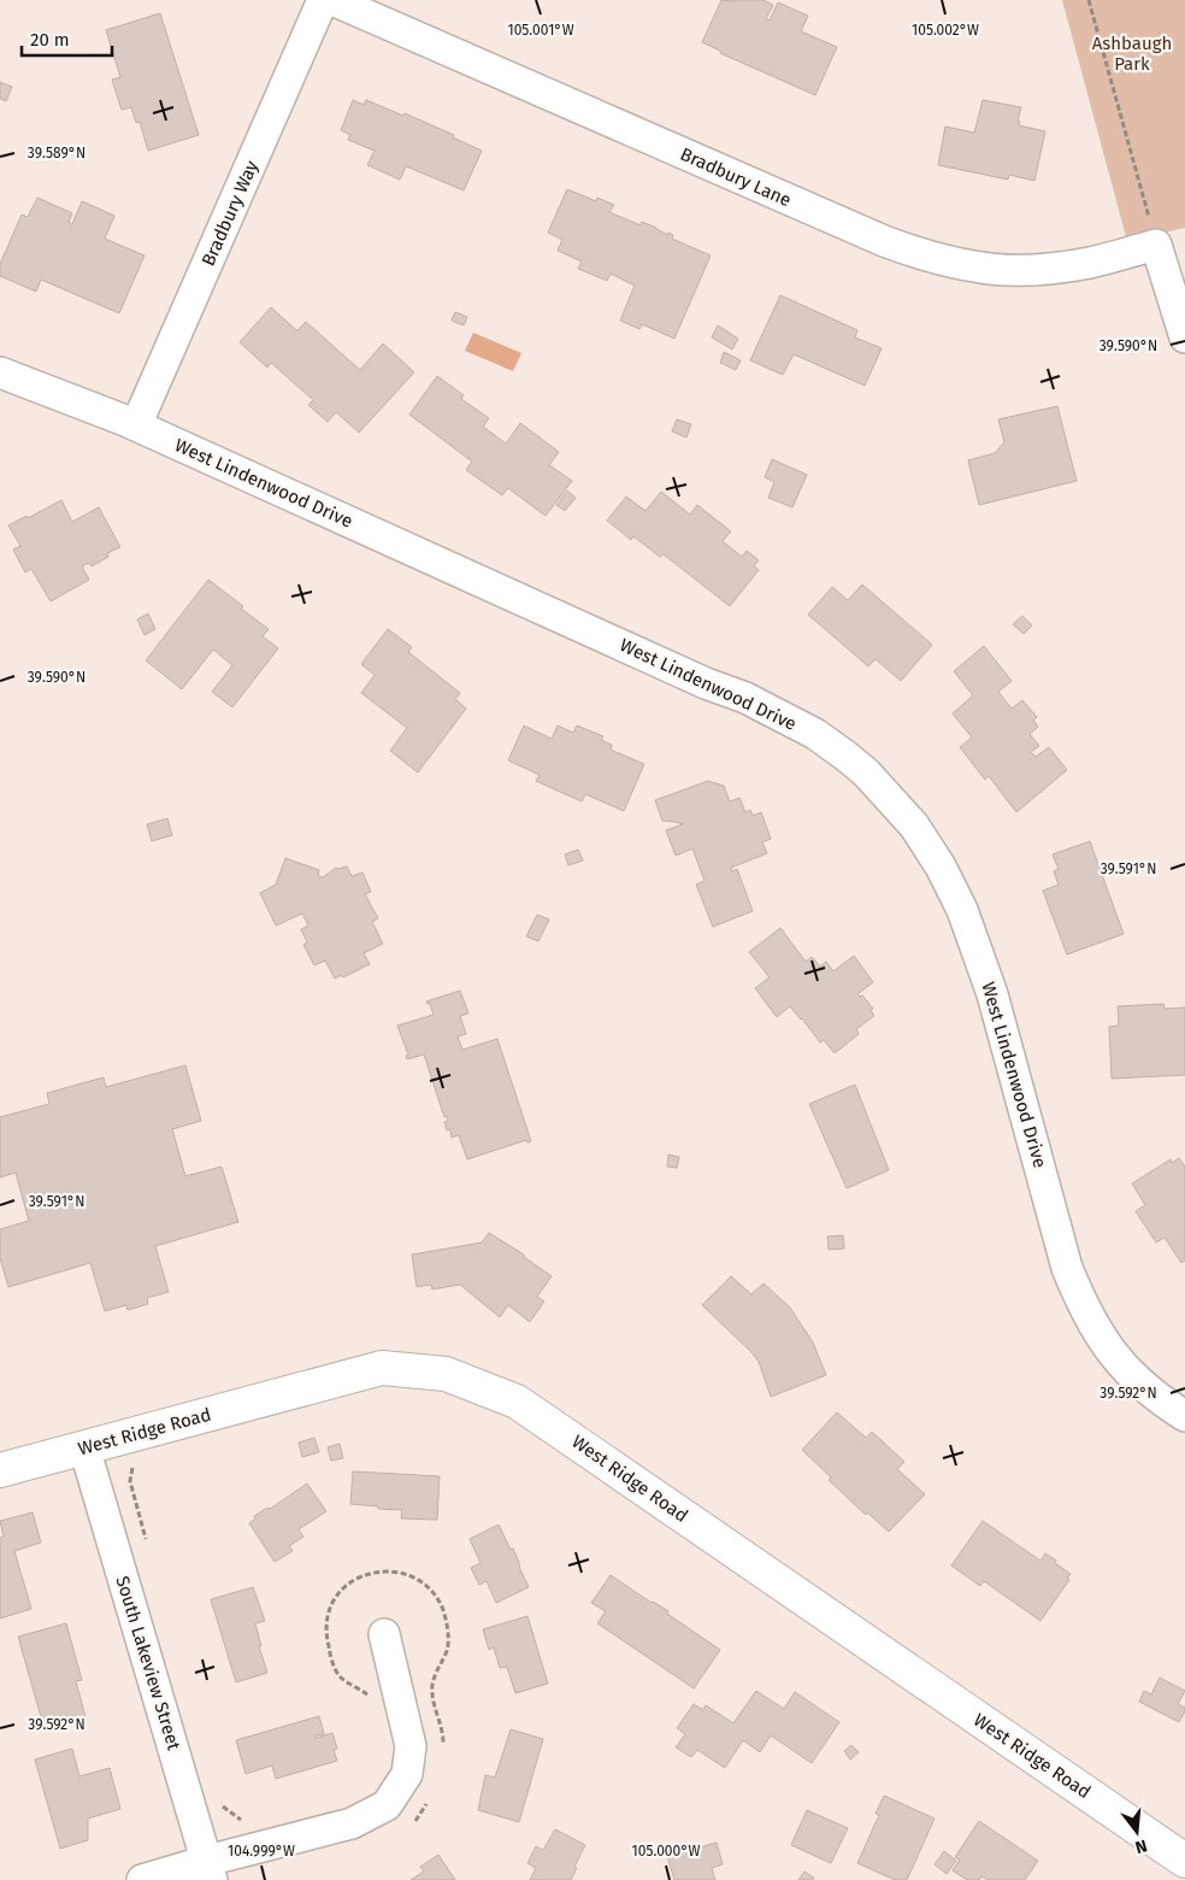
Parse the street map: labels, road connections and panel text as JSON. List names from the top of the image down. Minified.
{"streets":{"street":["Bradbury Lane","Bradbury Way","West Lindenwood Drive","West Ridge Road","South Lakeview Street"]},"crossings":[["Bradbury Way","West Lindenwood Drive"],["West Ridge Road","South Lakeview Street"]],"parks":["Ashbaugh Park"],"scale_bar":"20 m","north":"bottom","coordinates":["105.001°W","105.002°W","39.589°N","39.590°N","39.591°N","39.592°N","104.999°W","105.000°W"]}
